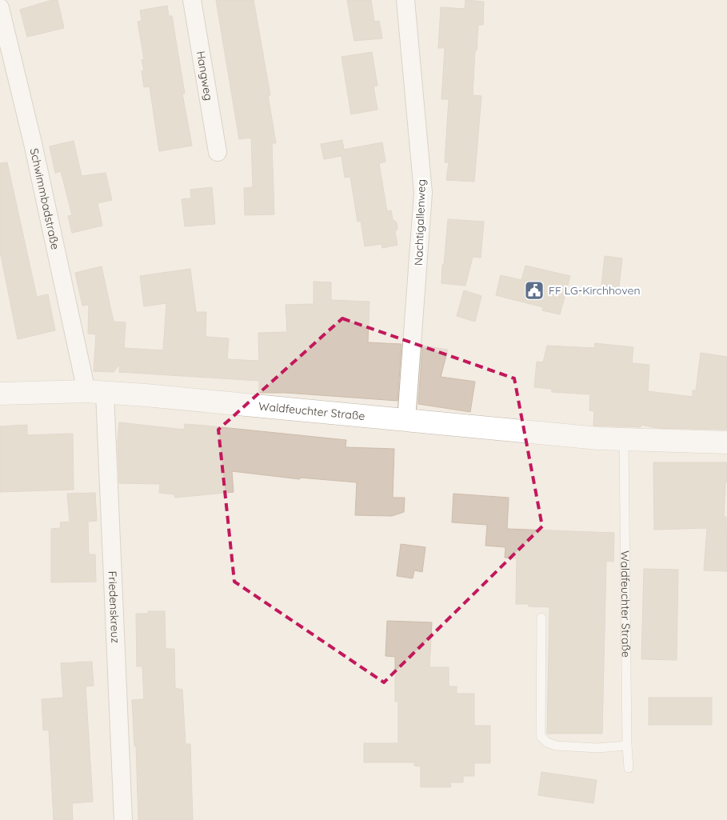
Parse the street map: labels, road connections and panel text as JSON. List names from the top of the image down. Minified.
{"streets":{"street":["Hangweg","Schwimmbadstraße","Nachtigallenweg","Waldfeuchter Straße","Friedenskreuz"]},"crossings":[["Schwimmbadstraße","Waldfeuchter Straße"],["Schwimmbadstraße","Friedenskreuz"],["Nachtigallenweg","Waldfeuchter Straße"],["Waldfeuchter Straße","Friedenskreuz"]],"places":{"public building":["FF LG-Kirchhoven"]}}
